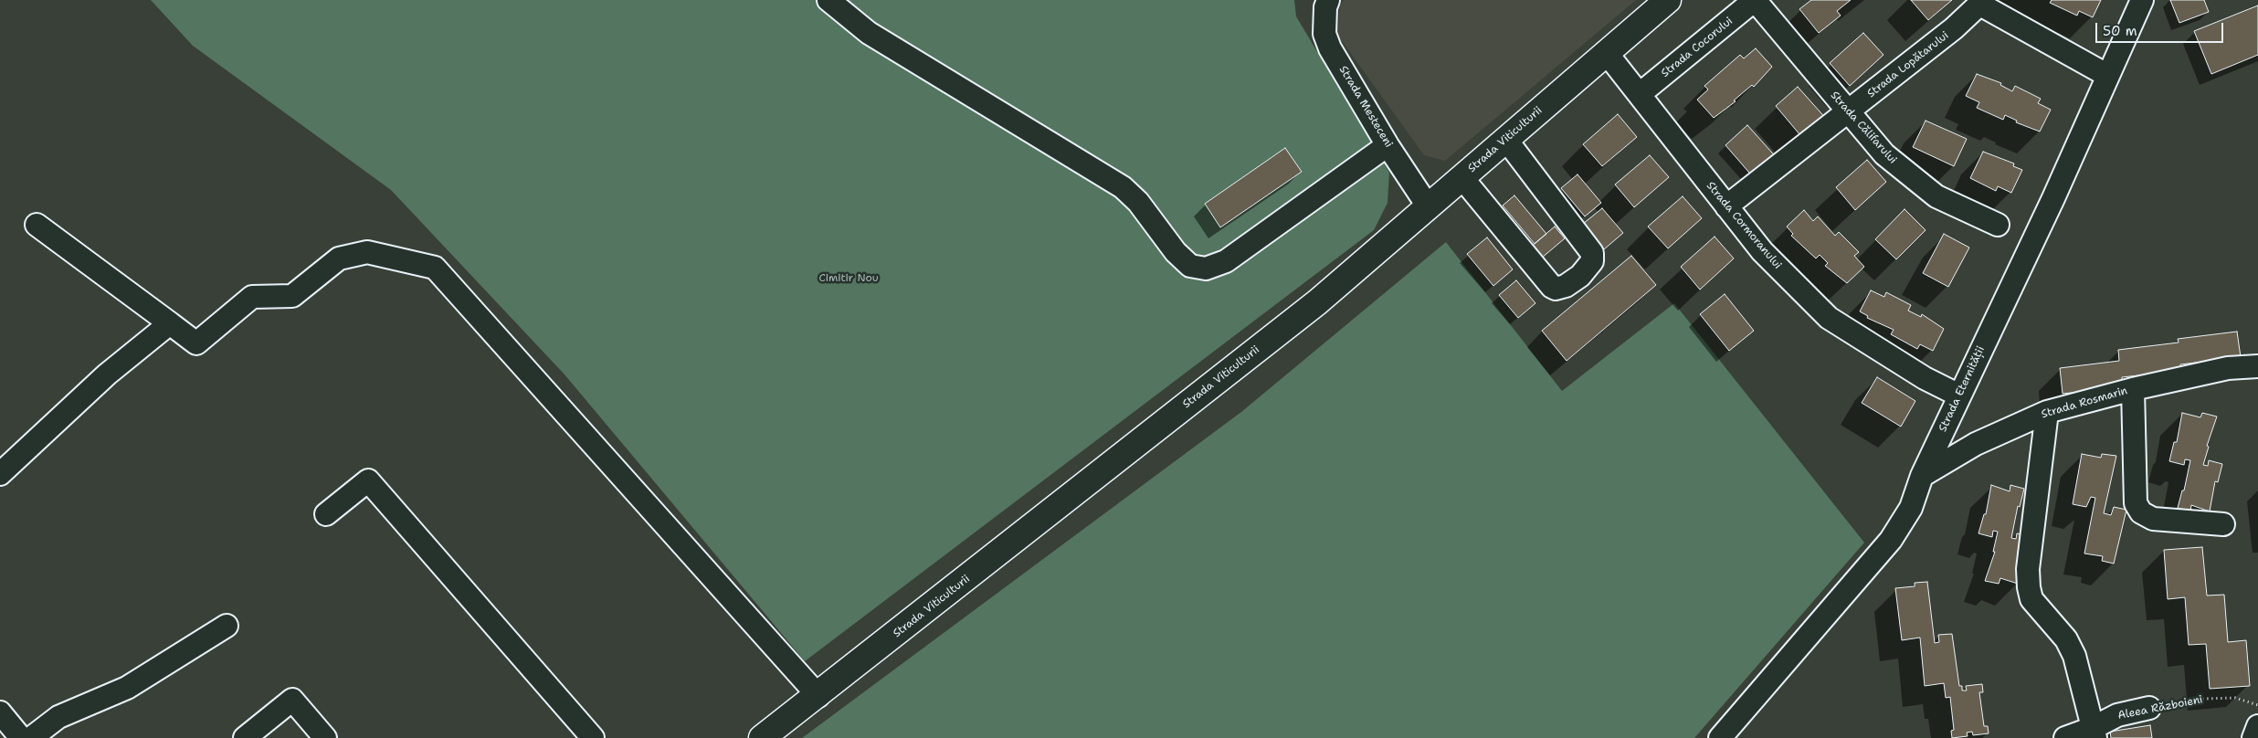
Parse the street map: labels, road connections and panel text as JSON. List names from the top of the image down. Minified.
{"streets":{"main road":["Strada Viticulturii"],"street":["Strada Cocorului","Strada Lopătarului","Strada Mesteceni","Strada Călifarului","Strada Cormoranului","Strada Eternității","Strada Rosmarin","Aleea Războieni"]},"crossings":[["Strada Cocorului","Strada Călifarului"],["Strada Cocorului","Strada Cormoranului"],["Strada Lopătarului","Strada Călifarului"],["Strada Lopătarului","Strada Cormoranului"],["Strada Lopătarului","Strada Eternității"],["Strada Mesteceni","Strada Viticulturii"],["Strada Viticulturii","Strada Cormoranului"],["Strada Cormoranului","Strada Eternității"],["Strada Eternității","Strada Rosmarin"]],"parks":["Cimitir Nou"],"scale_bar":"50 m"}
